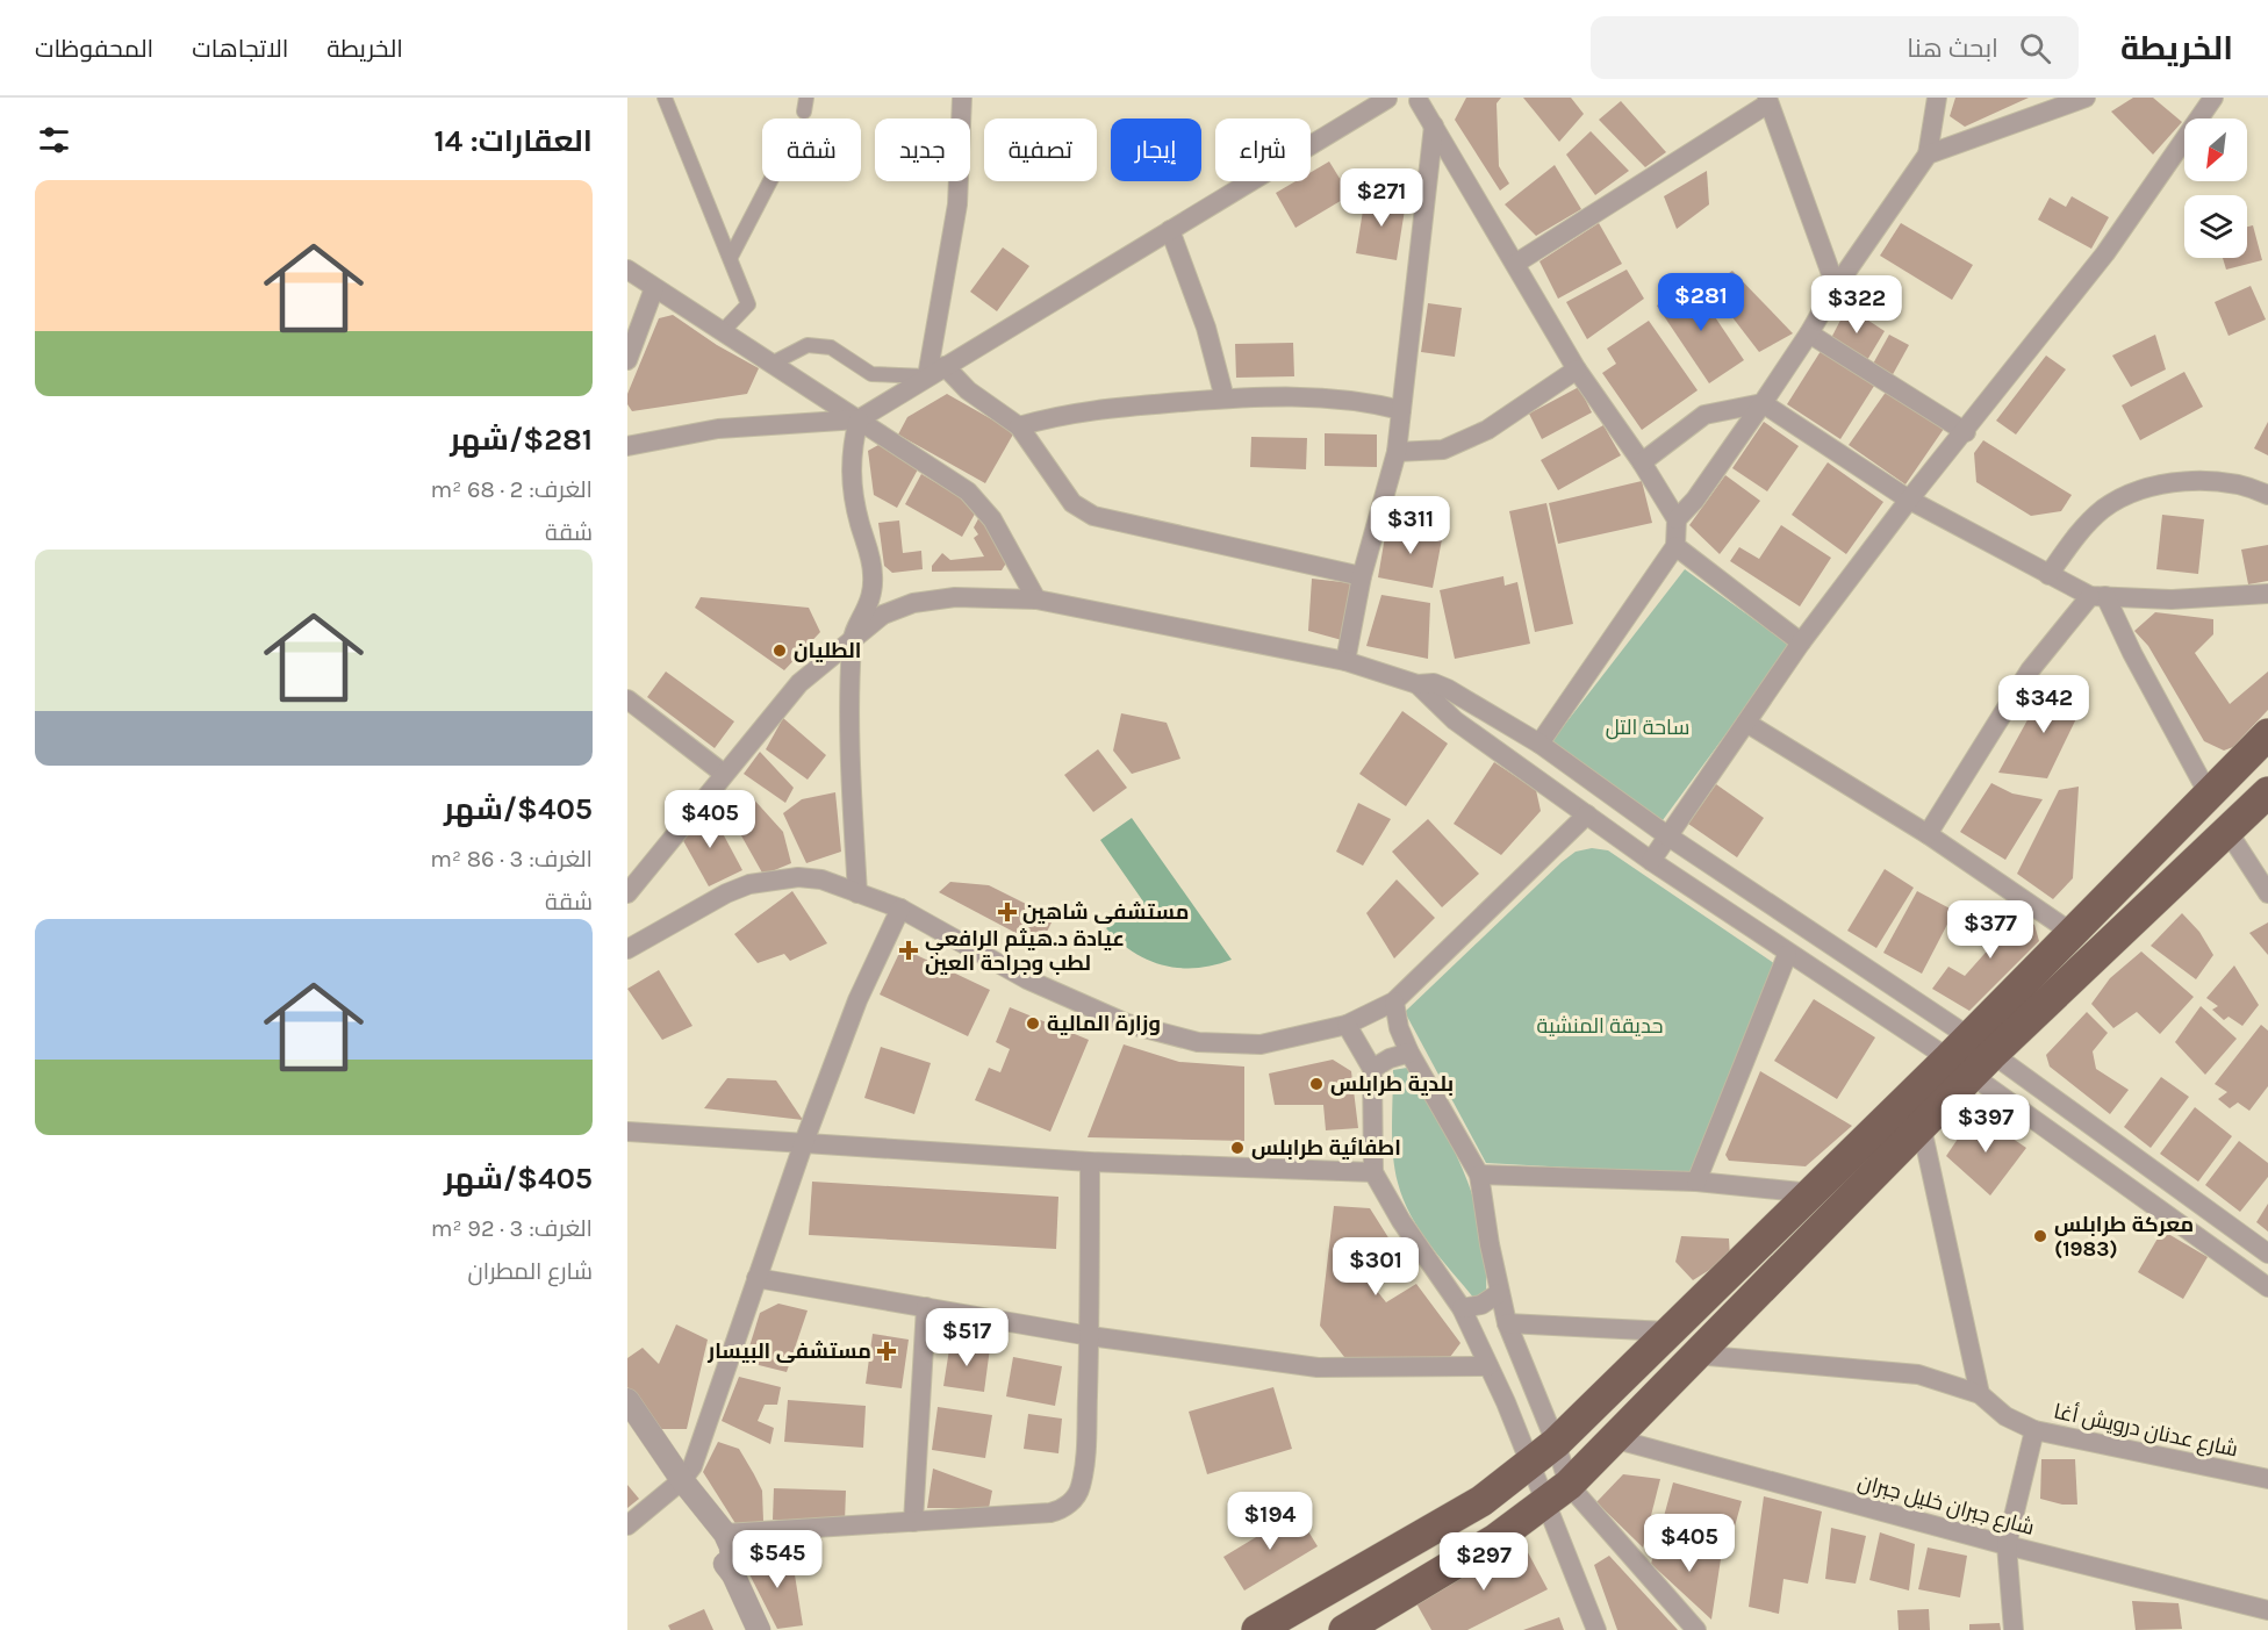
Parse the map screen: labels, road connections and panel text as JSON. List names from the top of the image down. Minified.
{"streets":{"street":["شارع عدنان درويش أغا","شارع جبران خليل جبران"]},"parks":["ساحة التل","حديقة المنشية"],"places":{"other":["الطليان","وزارة المالية","بلدية طرابلس","اطفائية طرابلس","معركة طرابلس (1983)"],"health":["مستشفى شاهين","عيادة د.هيثم الرافعي لطب وجراحة العين","مستشفی البيسار"]},"north":"bottom left","page":{"header":"الخريطة","search":"ابحث هنا","nav":["الخريطة","الاتجاهات","المحفوظات"],"heading":"العقارات: 14","chip":["شراء","إيجار","تصفية","جديد","شقة"],"price":["$271","$281","$322","$311","$342","$405","$377","$397","$301","$517","$194","$405","$545","$297"],"list":[{"name":"$281/شهر","note":"الغرف: 2 · 68 m² · شقة"},{"name":"$405/شهر","note":"الغرف: 3 · 86 m² · شقة"},{"name":"$405/شهر","note":"الغرف: 3 · 92 m² · شارع المطران"}]}}
